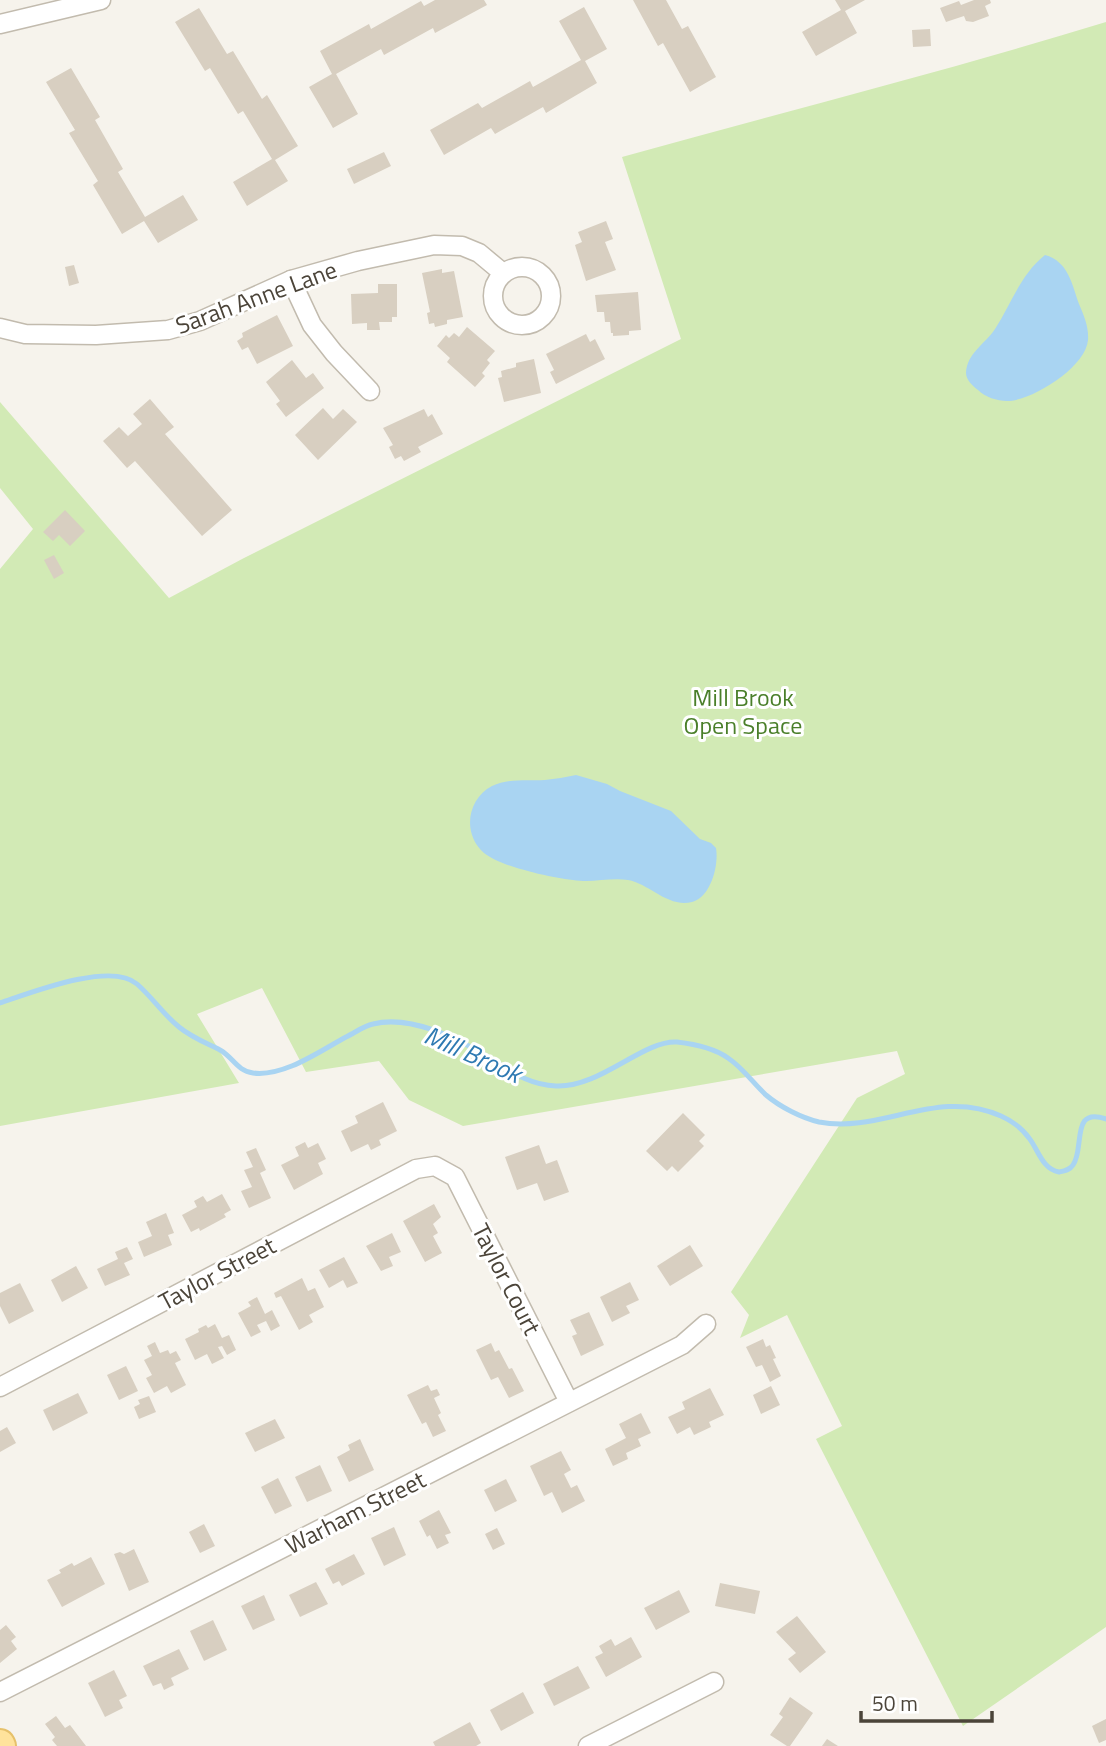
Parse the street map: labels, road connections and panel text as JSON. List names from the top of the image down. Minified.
{"streets":{"street":["Sarah Anne Lane","Taylor Street","Taylor Court","Warham Street"]},"crossings":[["Taylor Street","Taylor Court"],["Taylor Court","Warham Street"]],"water":["Mill Brook"],"parks":["Mill Brook Open Space"],"scale_bar":"50 m"}
